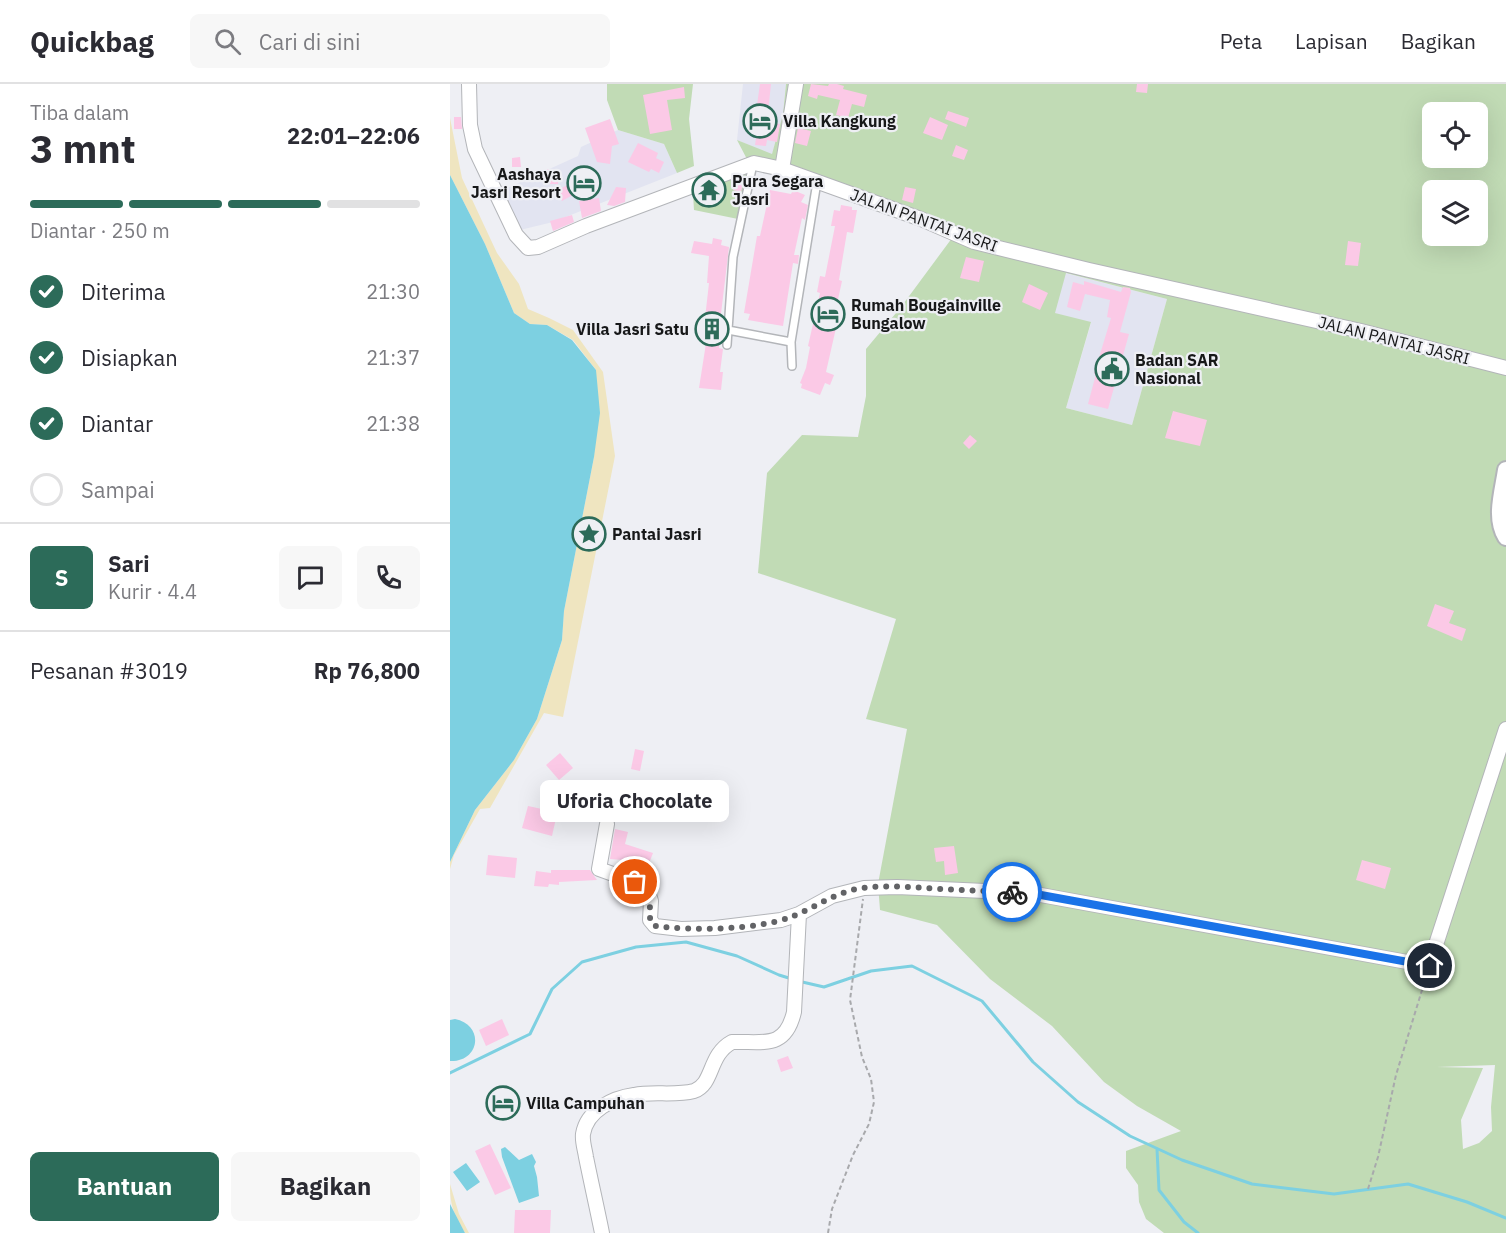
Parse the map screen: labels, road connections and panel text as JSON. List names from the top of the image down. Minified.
{"streets":{"street":["JALAN PANTAI JASRI"]},"places":{"hotel":["Villa Kangkung","Aashaya Jasri Resort","Rumah Bougainville Bungalow","Villa Campuhan"],"temple":["Pura Segara Jasri"],"building":["Villa Jasri Satu"],"public building":["Badan SAR Nasional"],"place":["Pantai Jasri"],"other":["Uforia Chocolate"]},"page":{"header":"Quickbag","search":"Cari di sini","nav":["Peta","Lapisan","Bagikan"],"heading":["3 mnt","Tiba dalam","22:01–22:06"],"panel":["Sari","Kurir · 4.4","Pesanan #3019","Rp 76,800"],"bar":"Diantar · 250 m","list":[["Diterima","21:30"],["Disiapkan","21:37"],["Diantar","21:38"],"Sampai"],"round":"S","bubble":"Uforia Chocolate","buttons":["Bantuan","Bagikan"]}}
